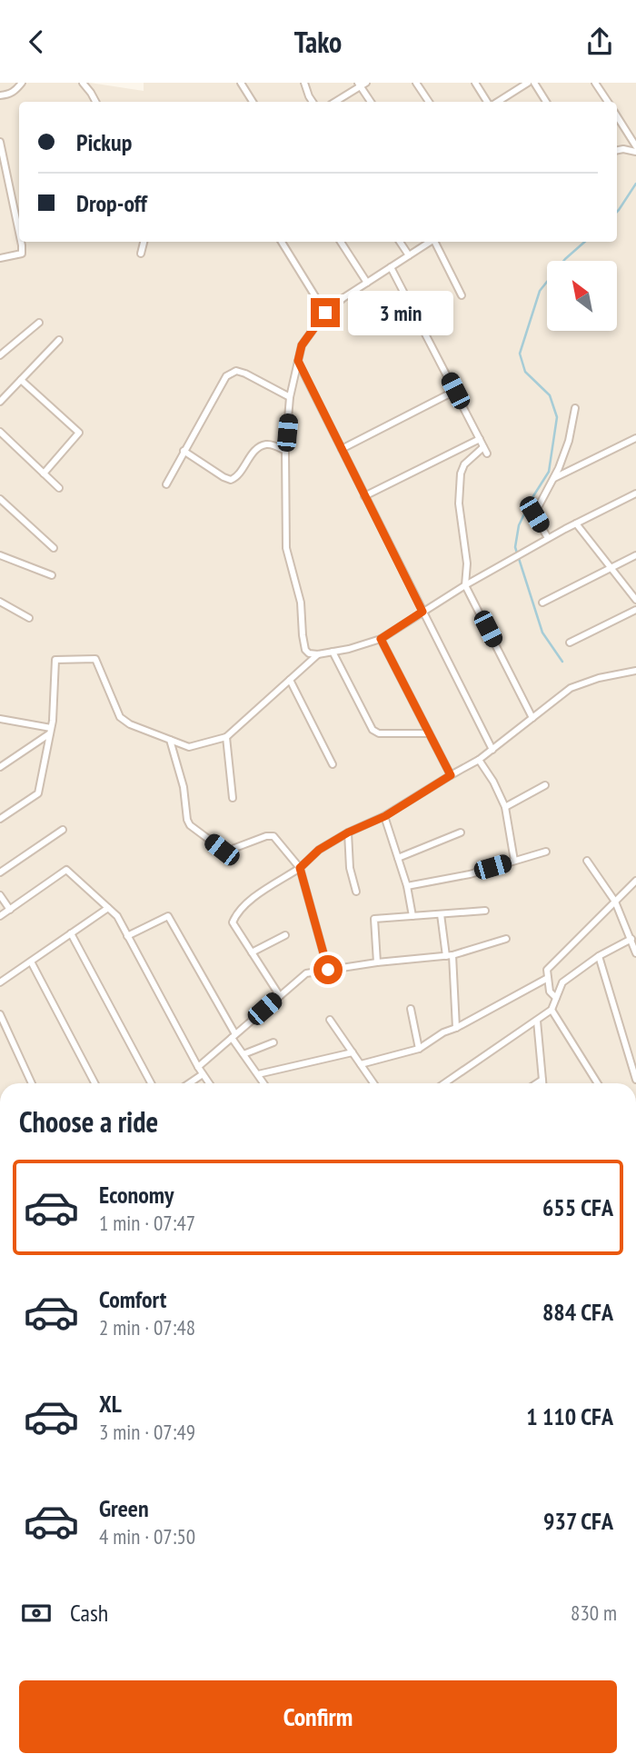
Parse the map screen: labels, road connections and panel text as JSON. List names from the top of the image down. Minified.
{"north":"top left","page":{"header":"Tako","banner":["Pickup","Drop-off"],"bubble":"3 min","heading":"Choose a ride","list":[{"name":"Economy","note":"1 min · 07:47","value":"655 CFA"},{"name":"Comfort","note":"2 min · 07:48","value":"884 CFA"},{"name":"XL","note":"3 min · 07:49","value":"1 110 CFA"},{"name":"Green","note":"4 min · 07:50","value":"937 CFA"}],"pay":["Cash","830 m"],"buttons":"Confirm"}}
